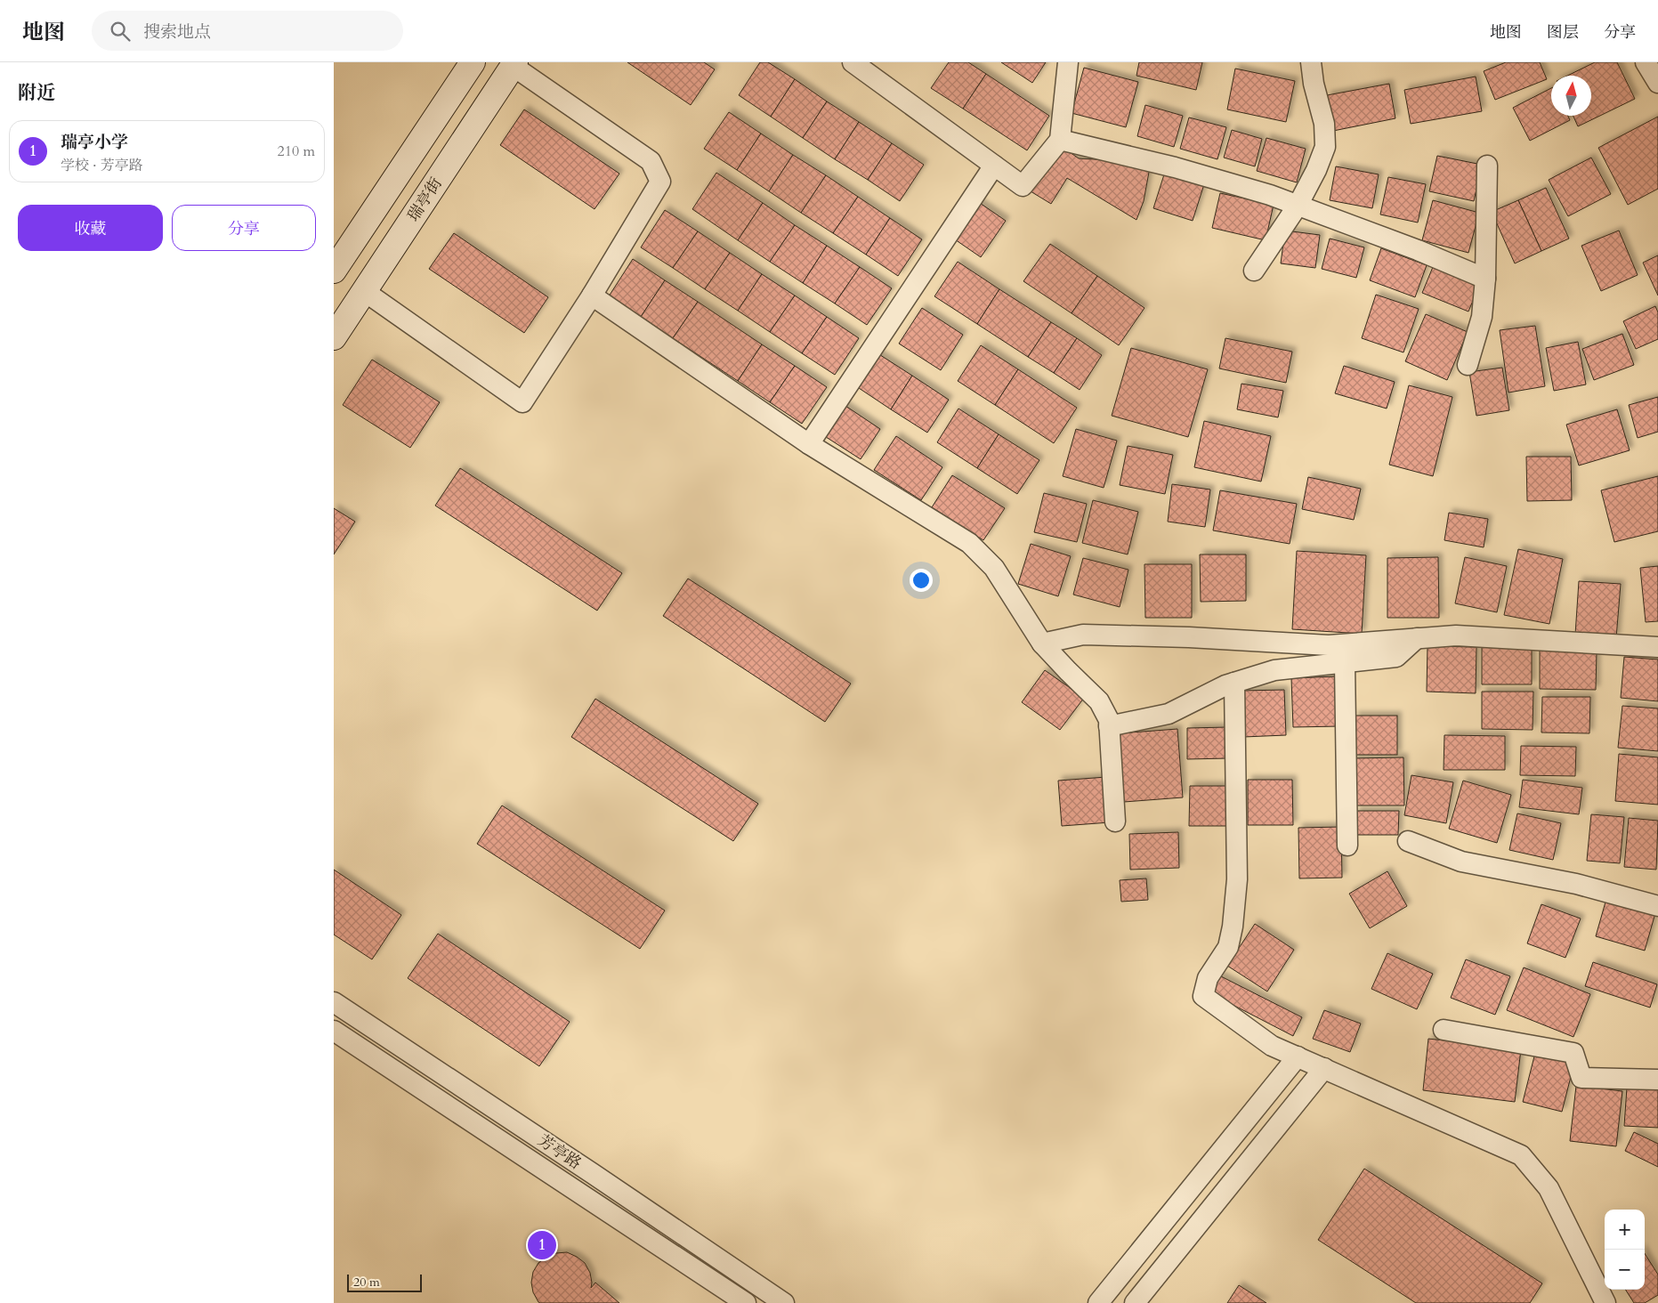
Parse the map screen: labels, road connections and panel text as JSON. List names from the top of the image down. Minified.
{"streets":{"main road":["瑞亭街"],"street":["芳亭路"]},"scale_bar":"20 m","north":"top","page":{"header":"地图","search":"搜索地点","nav":["地图","图层","分享"],"heading":"附近","list":[{"mark":"1","name":"瑞亭小学","note":"学校 · 芳亭路","value":"210 m"}],"buttons":["收藏","分享"],"map_buttons":["+","−"],"pins":"1","scale":"20 m"}}
